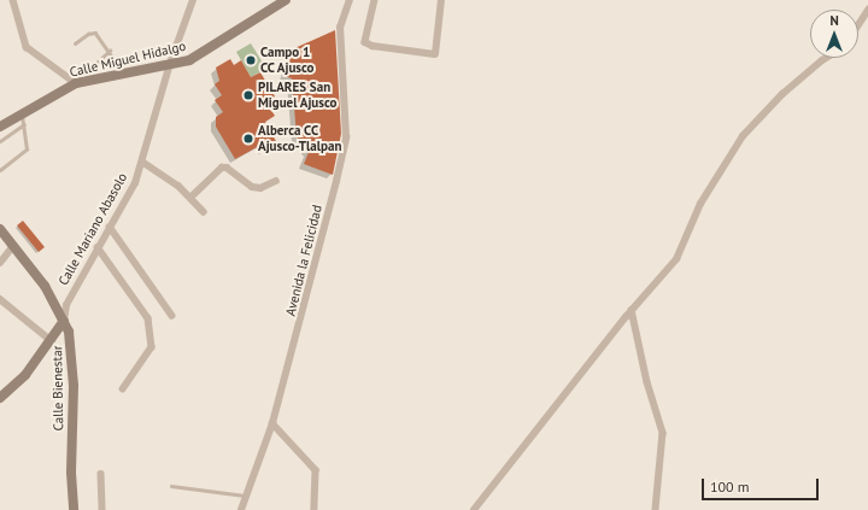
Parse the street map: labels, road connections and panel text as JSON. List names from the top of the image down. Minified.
{"streets":{"street":["Calle Miguel Hidalgo","Calle Mariano Abasolo","Avenida la Felicidad","Calle Bienestar"]},"crossings":[["Calle Miguel Hidalgo","Calle Mariano Abasolo"],["Calle Mariano Abasolo","Calle Bienestar"]],"places":["Campo 1 CC Ajusco","PILARES San Miguel Ajusco","Alberca CC Ajusco-Tlalpan"],"scale_bar":"100 m","north":"top"}
